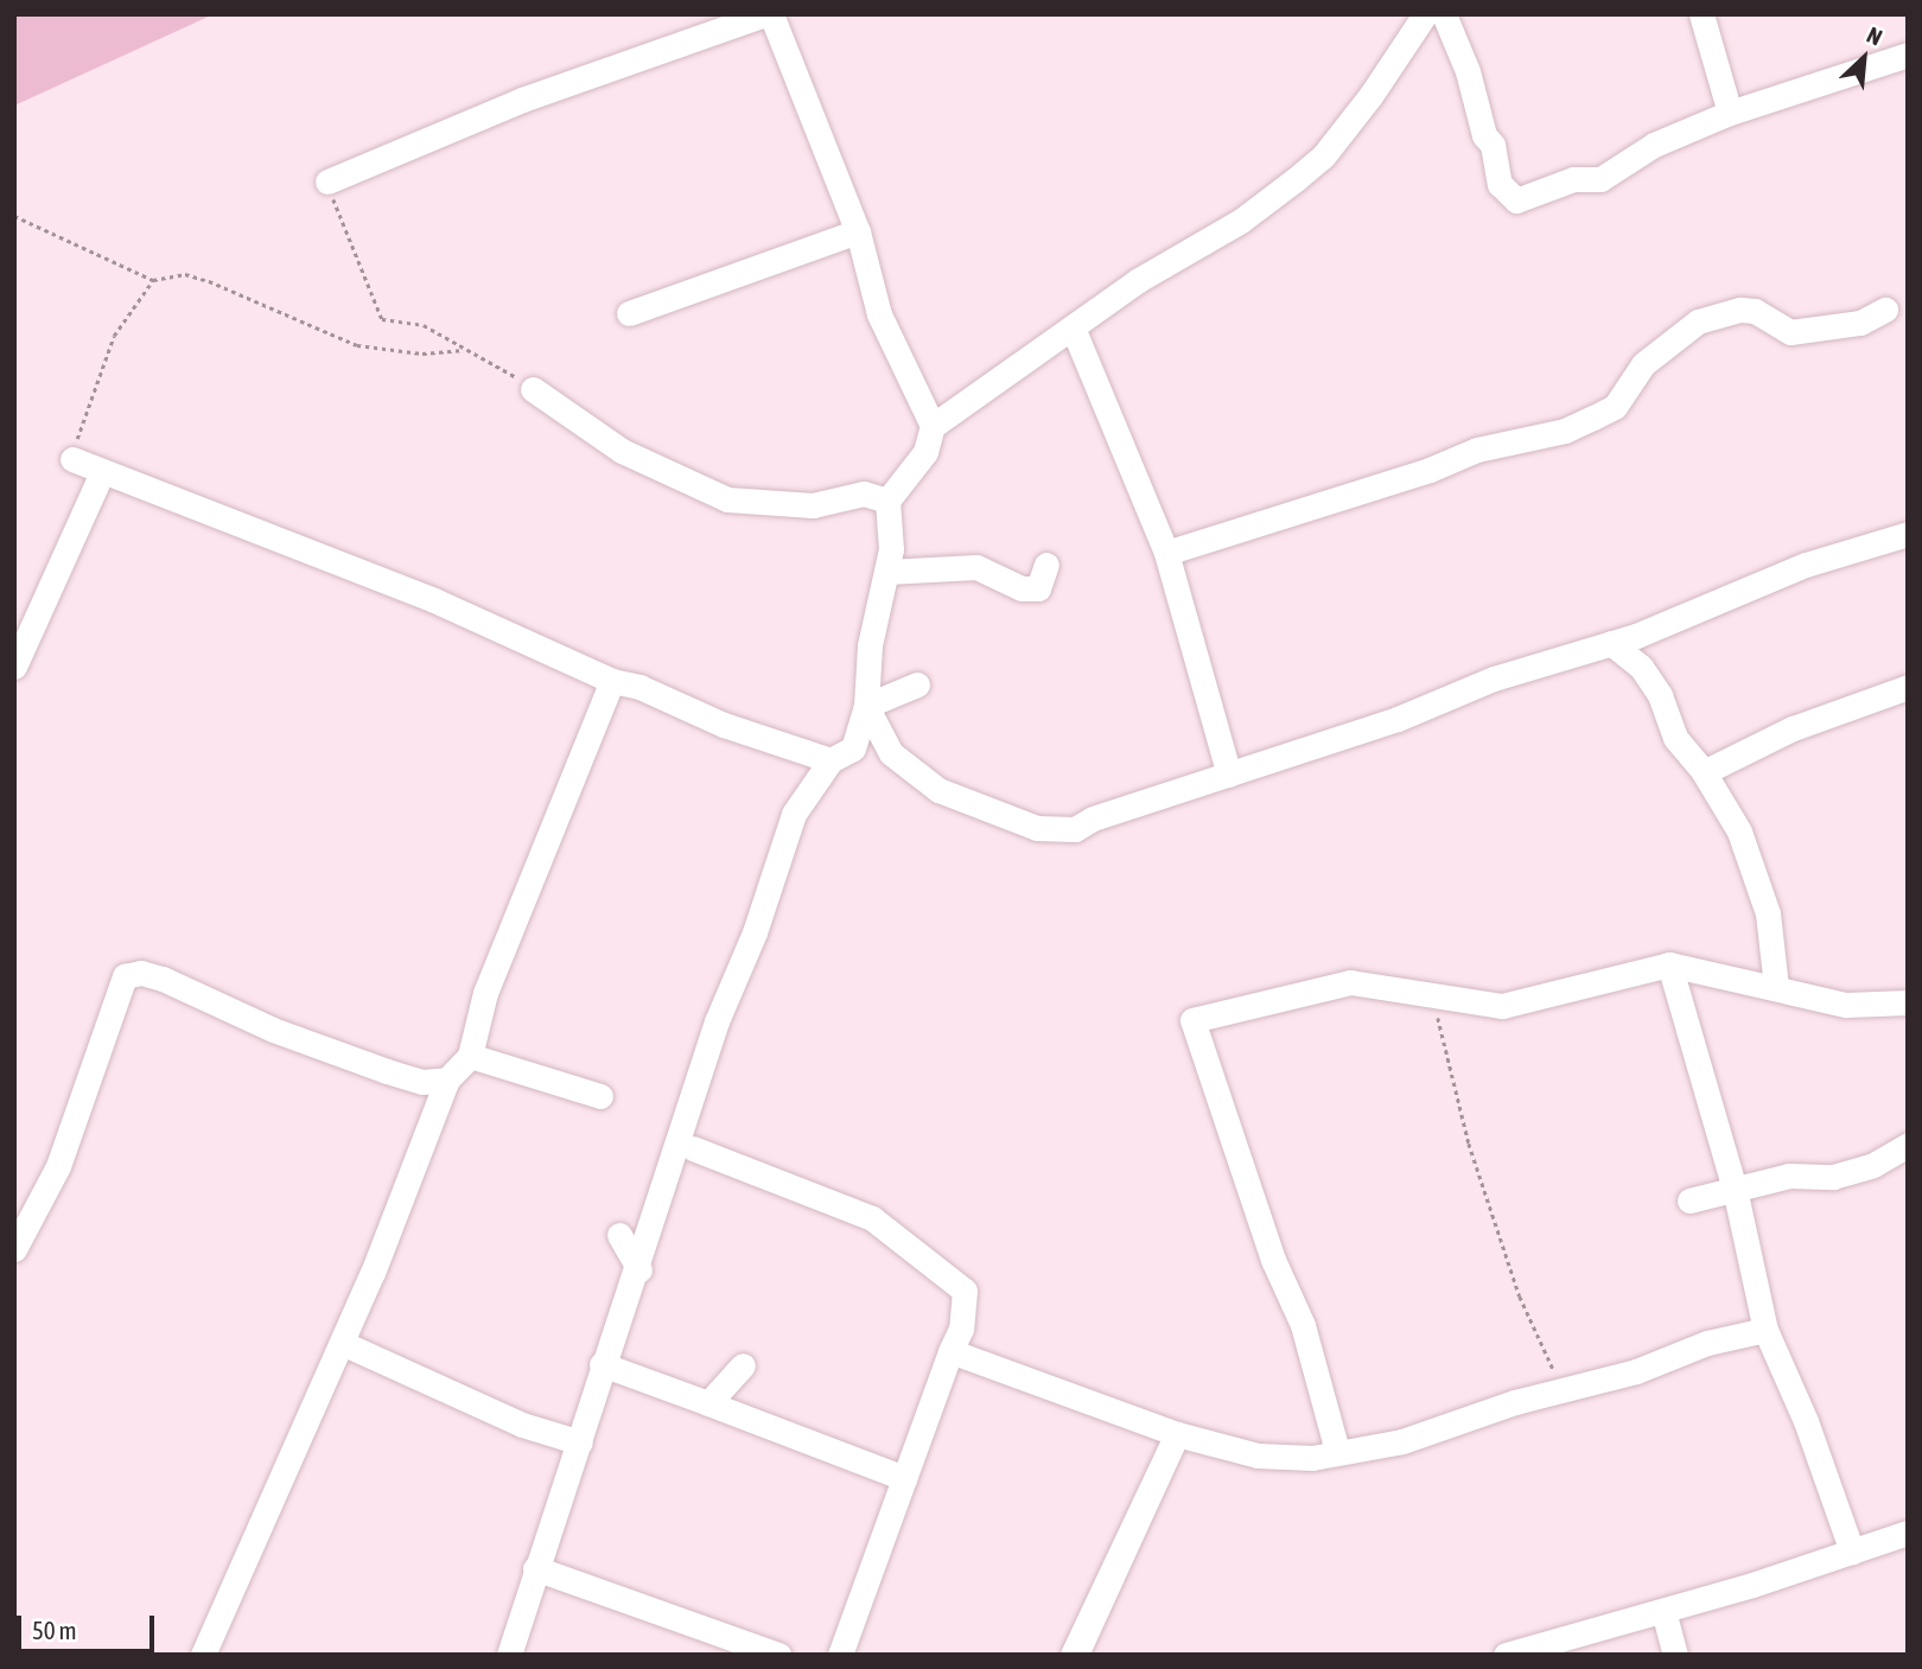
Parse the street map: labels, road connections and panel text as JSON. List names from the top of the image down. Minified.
{"scale_bar":"50 m","north":"top right"}
